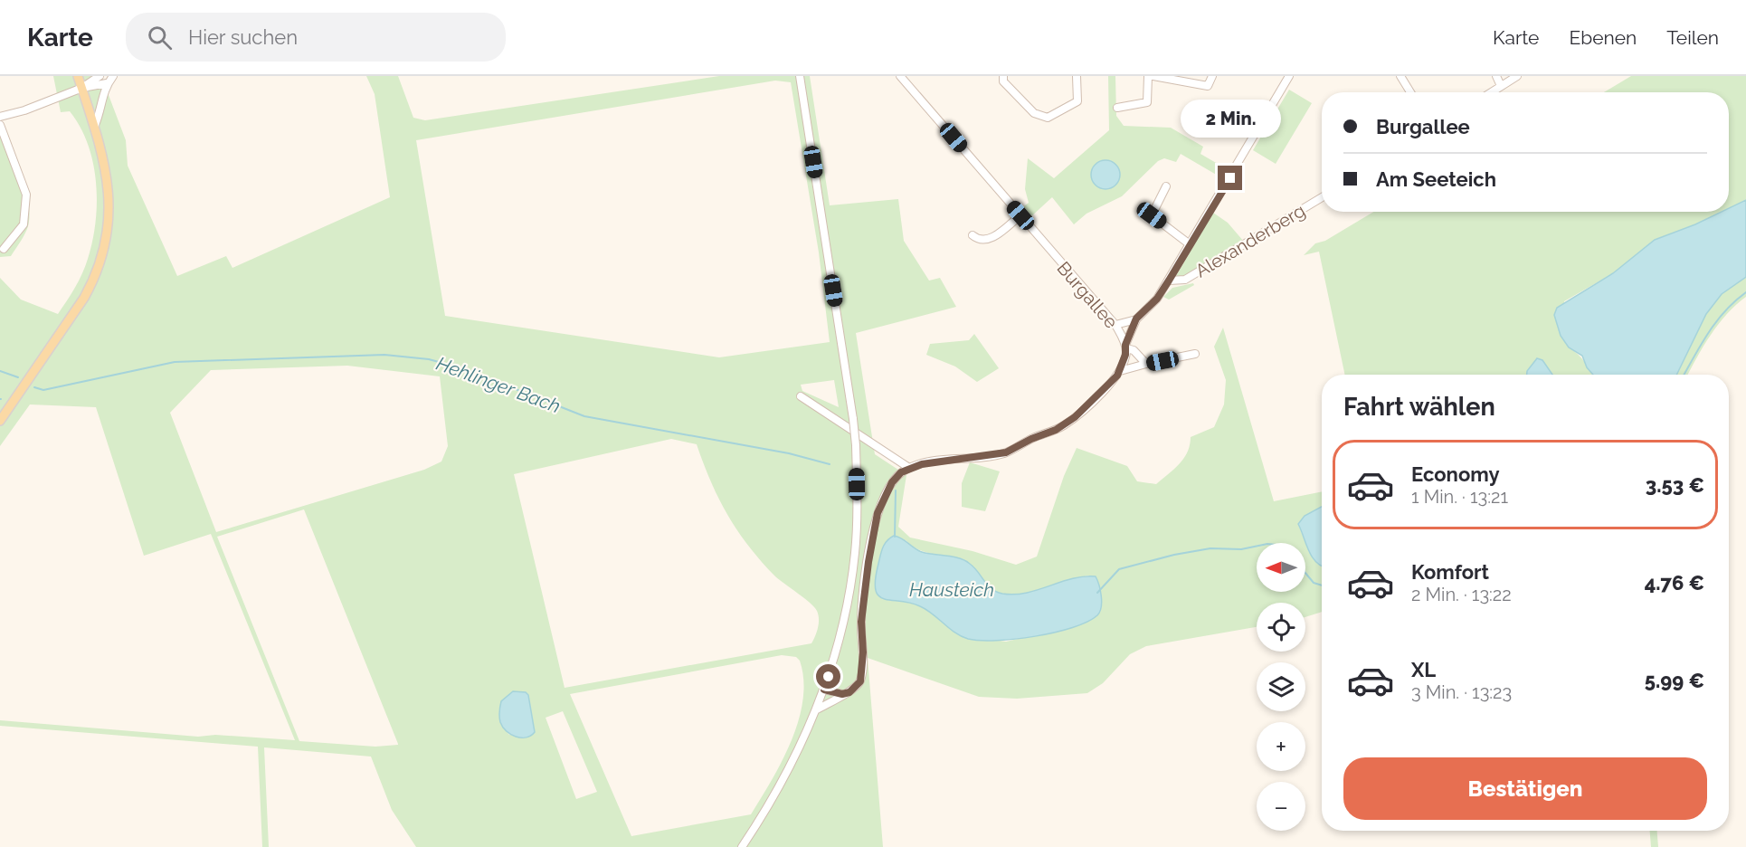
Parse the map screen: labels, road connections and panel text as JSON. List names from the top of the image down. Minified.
{"streets":{"street":["Alexanderberg","Burgallee"]},"water":["Hehlinger Bach","Hausteich"],"north":"left","page":{"header":"Karte","search":"Hier suchen","nav":["Karte","Ebenen","Teilen"],"banner":["Burgallee","Am Seeteich"],"bubble":"2 Min.","heading":"Fahrt wählen","list":[{"name":"Economy","note":"1 Min. · 13:21","value":"3.53 €"},{"name":"Komfort","note":"2 Min. · 13:22","value":"4.76 €"},{"name":"XL","note":"3 Min. · 13:23","value":"5.99 €"}],"map_buttons":["+","−"],"buttons":"Bestätigen"}}
